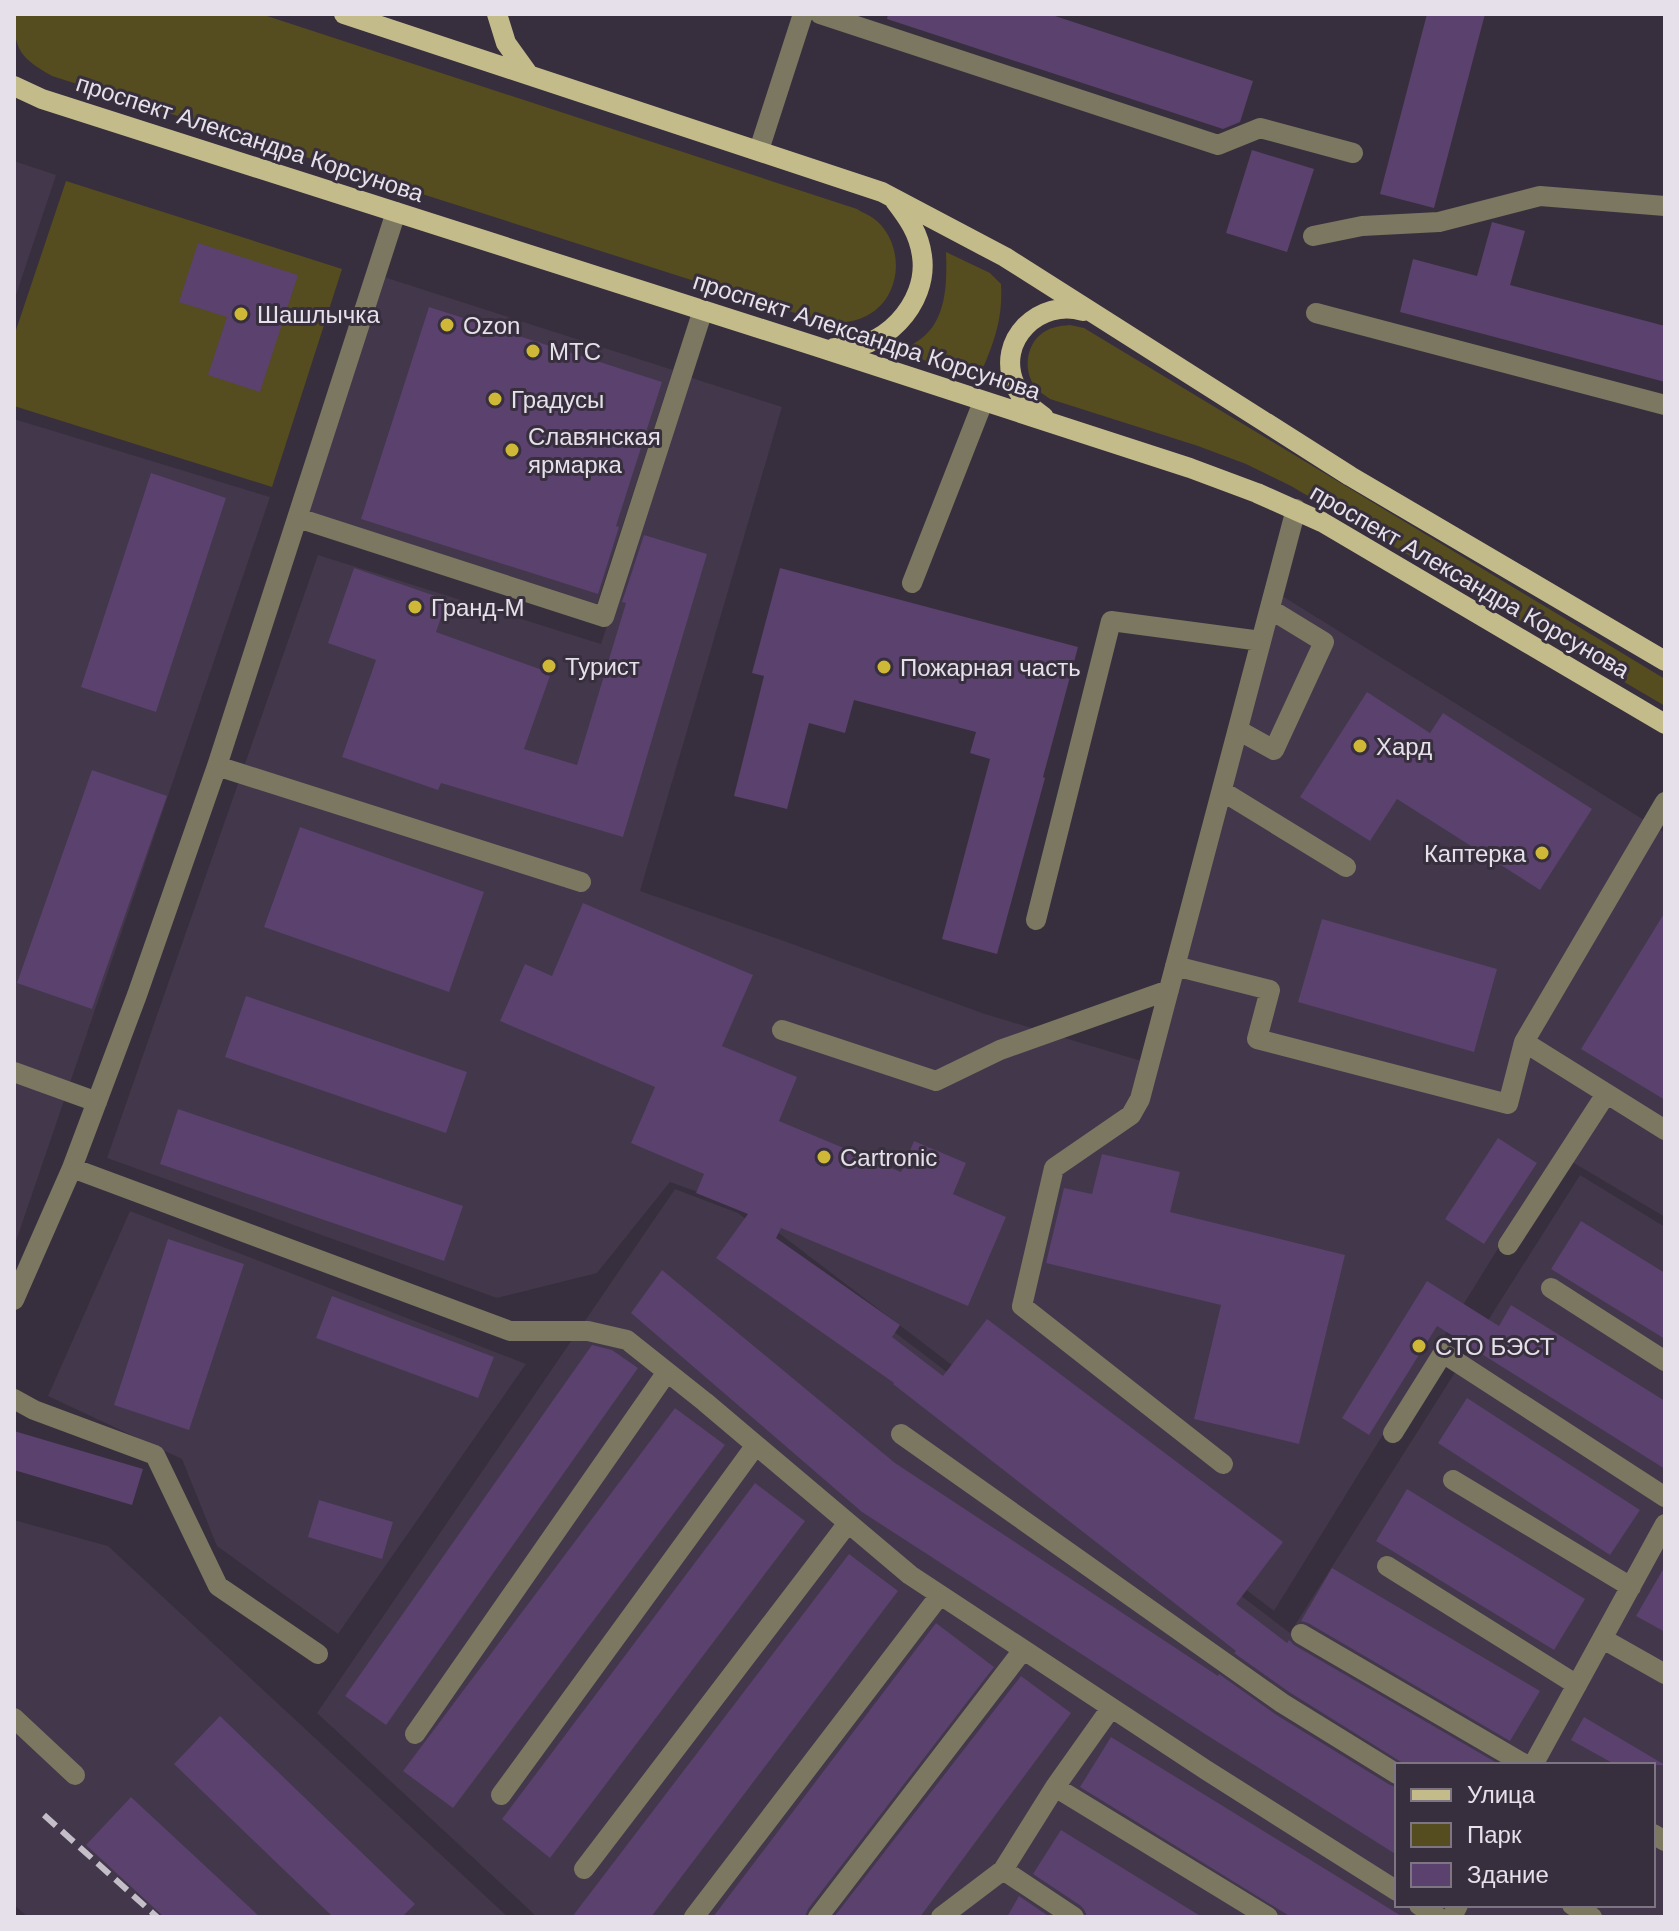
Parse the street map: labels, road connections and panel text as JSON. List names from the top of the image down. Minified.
{"streets":{"main road":["проспект Александра Корсунова"]},"places":["Шашлычка","Ozon","МТС","Градусы","Славянская ярмарка","Гранд-М","Турист","Пожарная часть","Хард","Каптерка","Cartronic","СТО БЭСТ"],"legend":["Улица","Парк","Здание"]}
